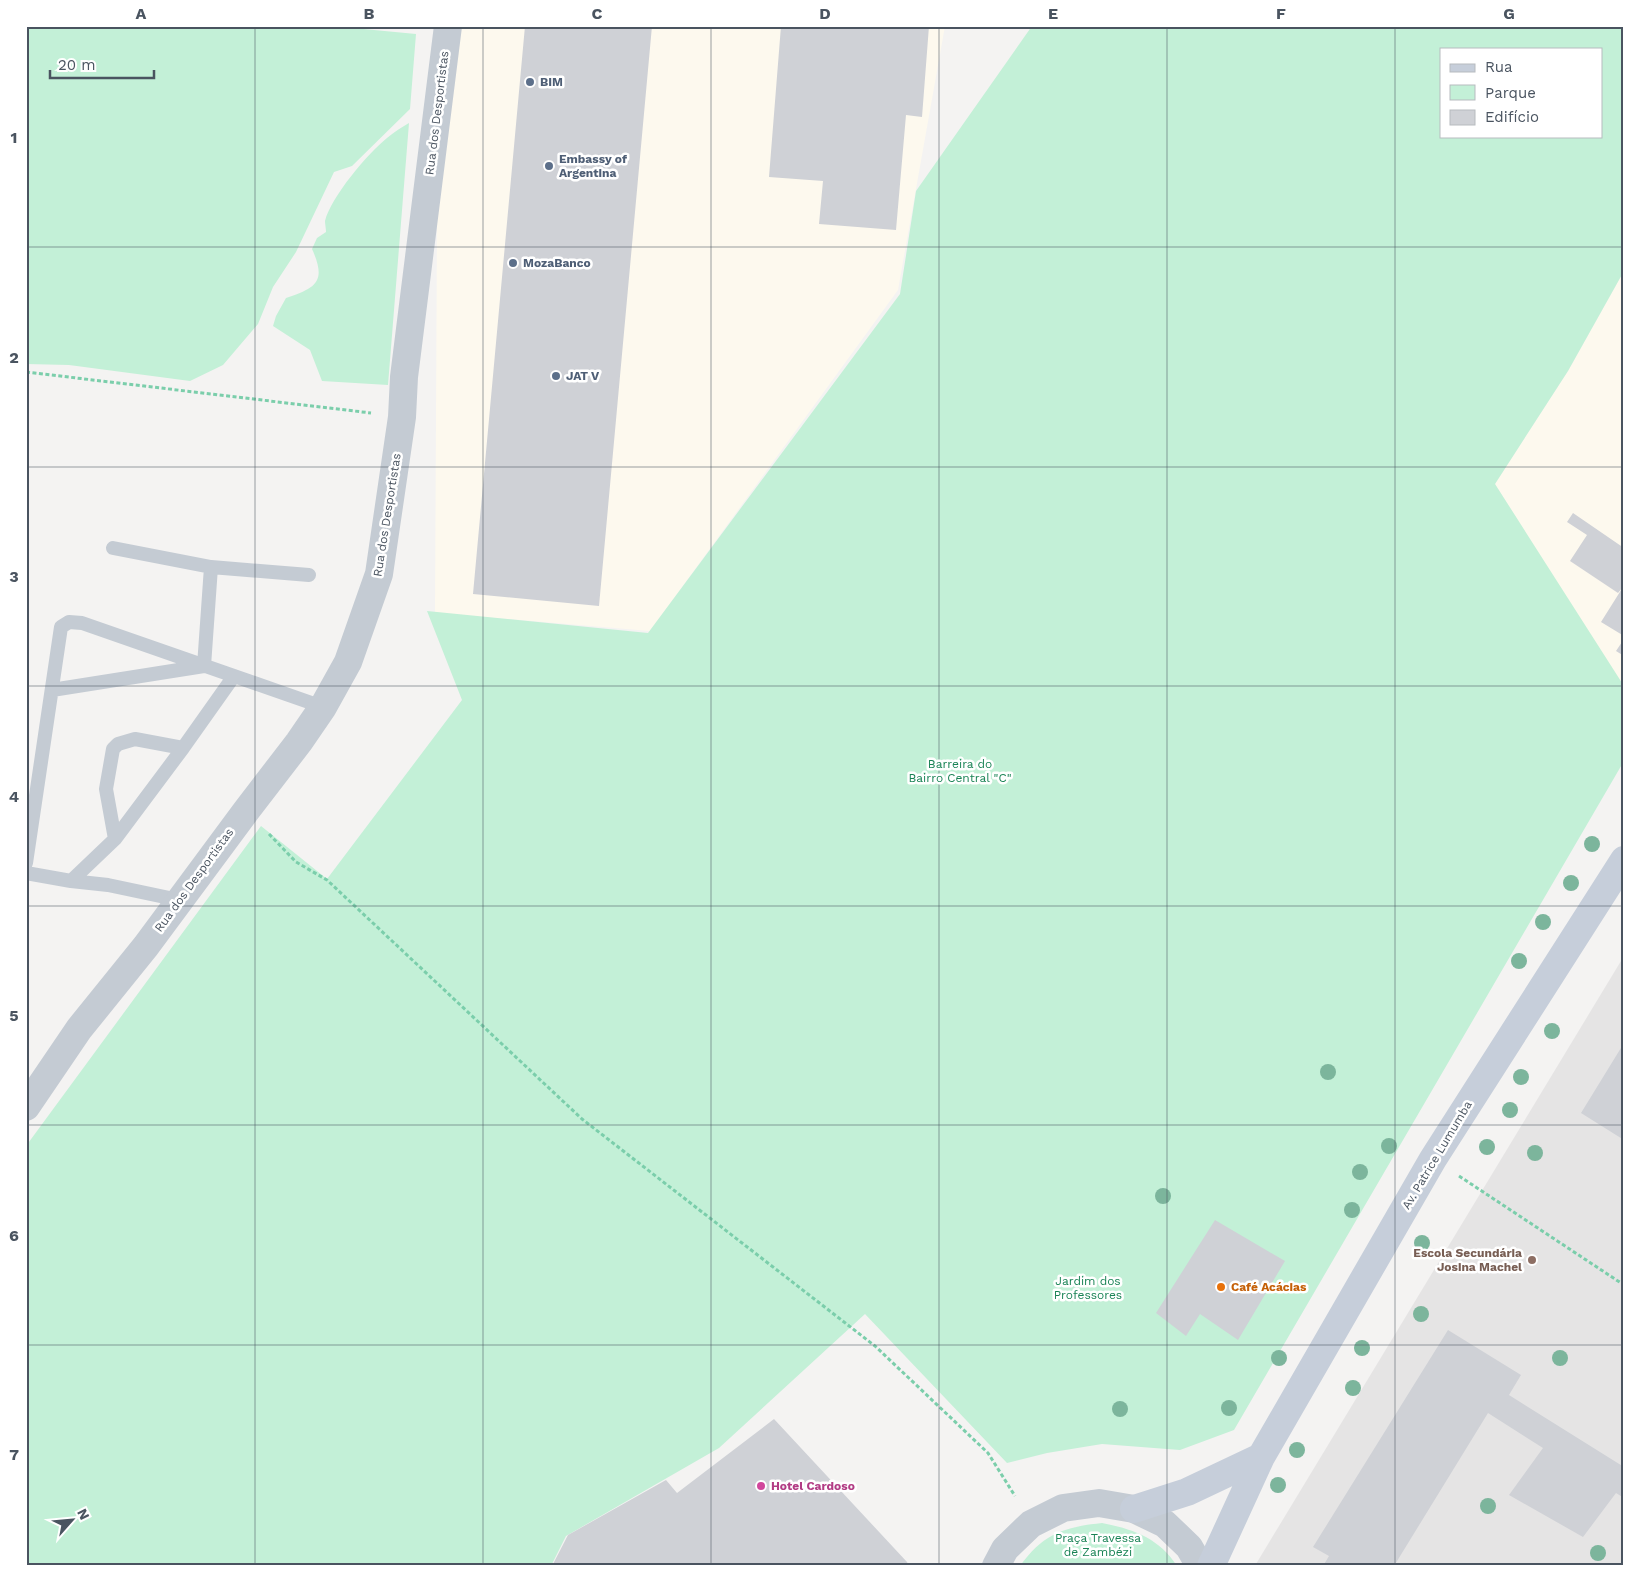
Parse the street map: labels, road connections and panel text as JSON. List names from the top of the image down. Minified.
{"streets":{"main road":["Av. Patrice Lumumba"],"street":["Rua dos Desportistas"]},"parks":["Barreira do Bairro Central \"C\"","Jardim dos Professores","Praça Travessa de Zambézi"],"places":["BIM","Embassy of Argentina","MozaBanco","JAT V","Escola Secundária Josina Machel","Café Acácias","Hotel Cardoso"],"legend":["Rua","Parque","Edifício"],"scale_bar":"20 m","north":"top right","grid":{"columns":["A","B","C","D","E","F","G"],"rows":["1","2","3","4","5","6","7"]}}
